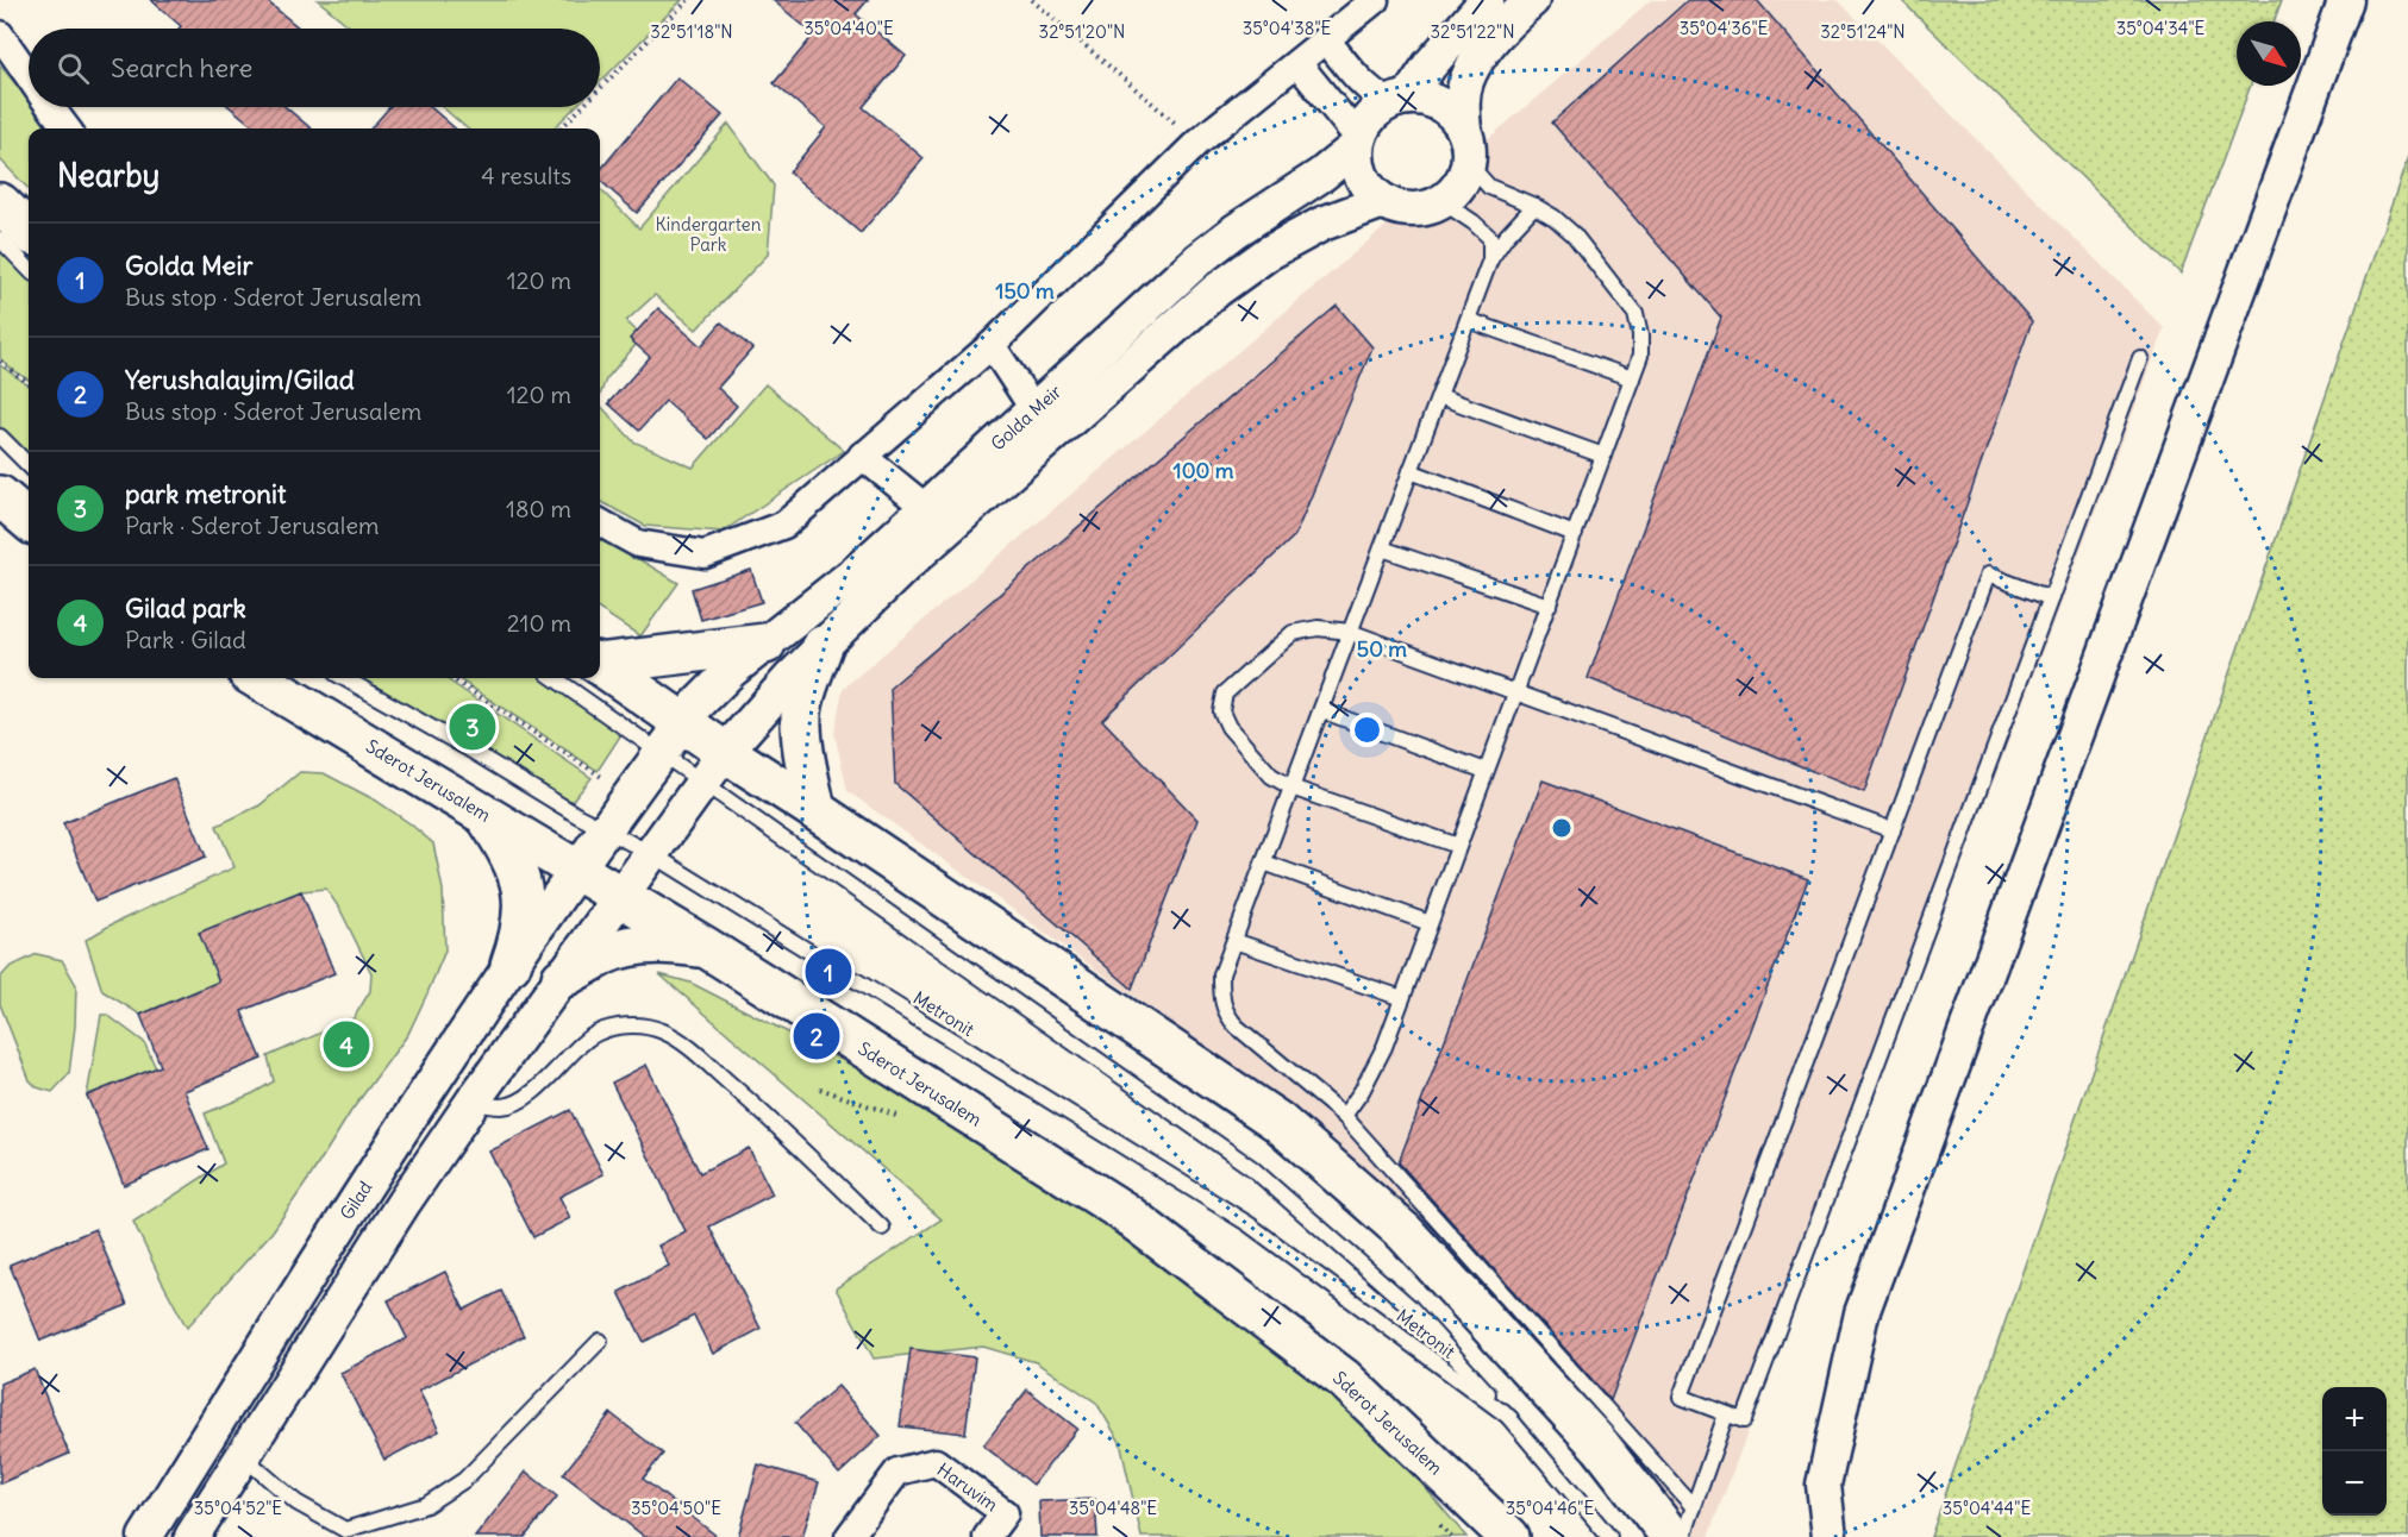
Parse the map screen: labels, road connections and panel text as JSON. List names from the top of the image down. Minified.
{"streets":{"main road":["Sderot Jerusalem"],"street":["Golda Meir","Gilad","Haruvim"],"lane":["Metronit"]},"crossings":[["Golda Meir","Sderot Jerusalem"],["Golda Meir","Metronit"],["Golda Meir","Gilad"],["Sderot Jerusalem","Gilad"]],"parks":["Kindergarten Park"],"north":"bottom right","page":{"search":"Search here","heading":["Nearby","4 results"],"list":[{"mark":"1","name":"Golda Meir","note":"Bus stop · Sderot Jerusalem","value":"120 m"},{"mark":"2","name":"Yerushalayim/Gilad","note":"Bus stop · Sderot Jerusalem","value":"120 m"},{"mark":"3","name":"park metronit","note":"Park · Sderot Jerusalem","value":"180 m"},{"mark":"4","name":"Gilad park","note":"Park · Gilad","value":"210 m"}],"pins":["3","1","2","4"],"map_buttons":["+","−"]},"coordinates":["35°04'34\"E","35°04'40\"E","35°04'38\"E","35°04'36\"E","32°51'18\"N","32°51'20\"N","32°51'22\"N","32°51'24\"N","35°04'52\"E","35°04'50\"E","35°04'48\"E","35°04'46\"E","35°04'44\"E"],"rings":["150 m","100 m","50 m"]}
